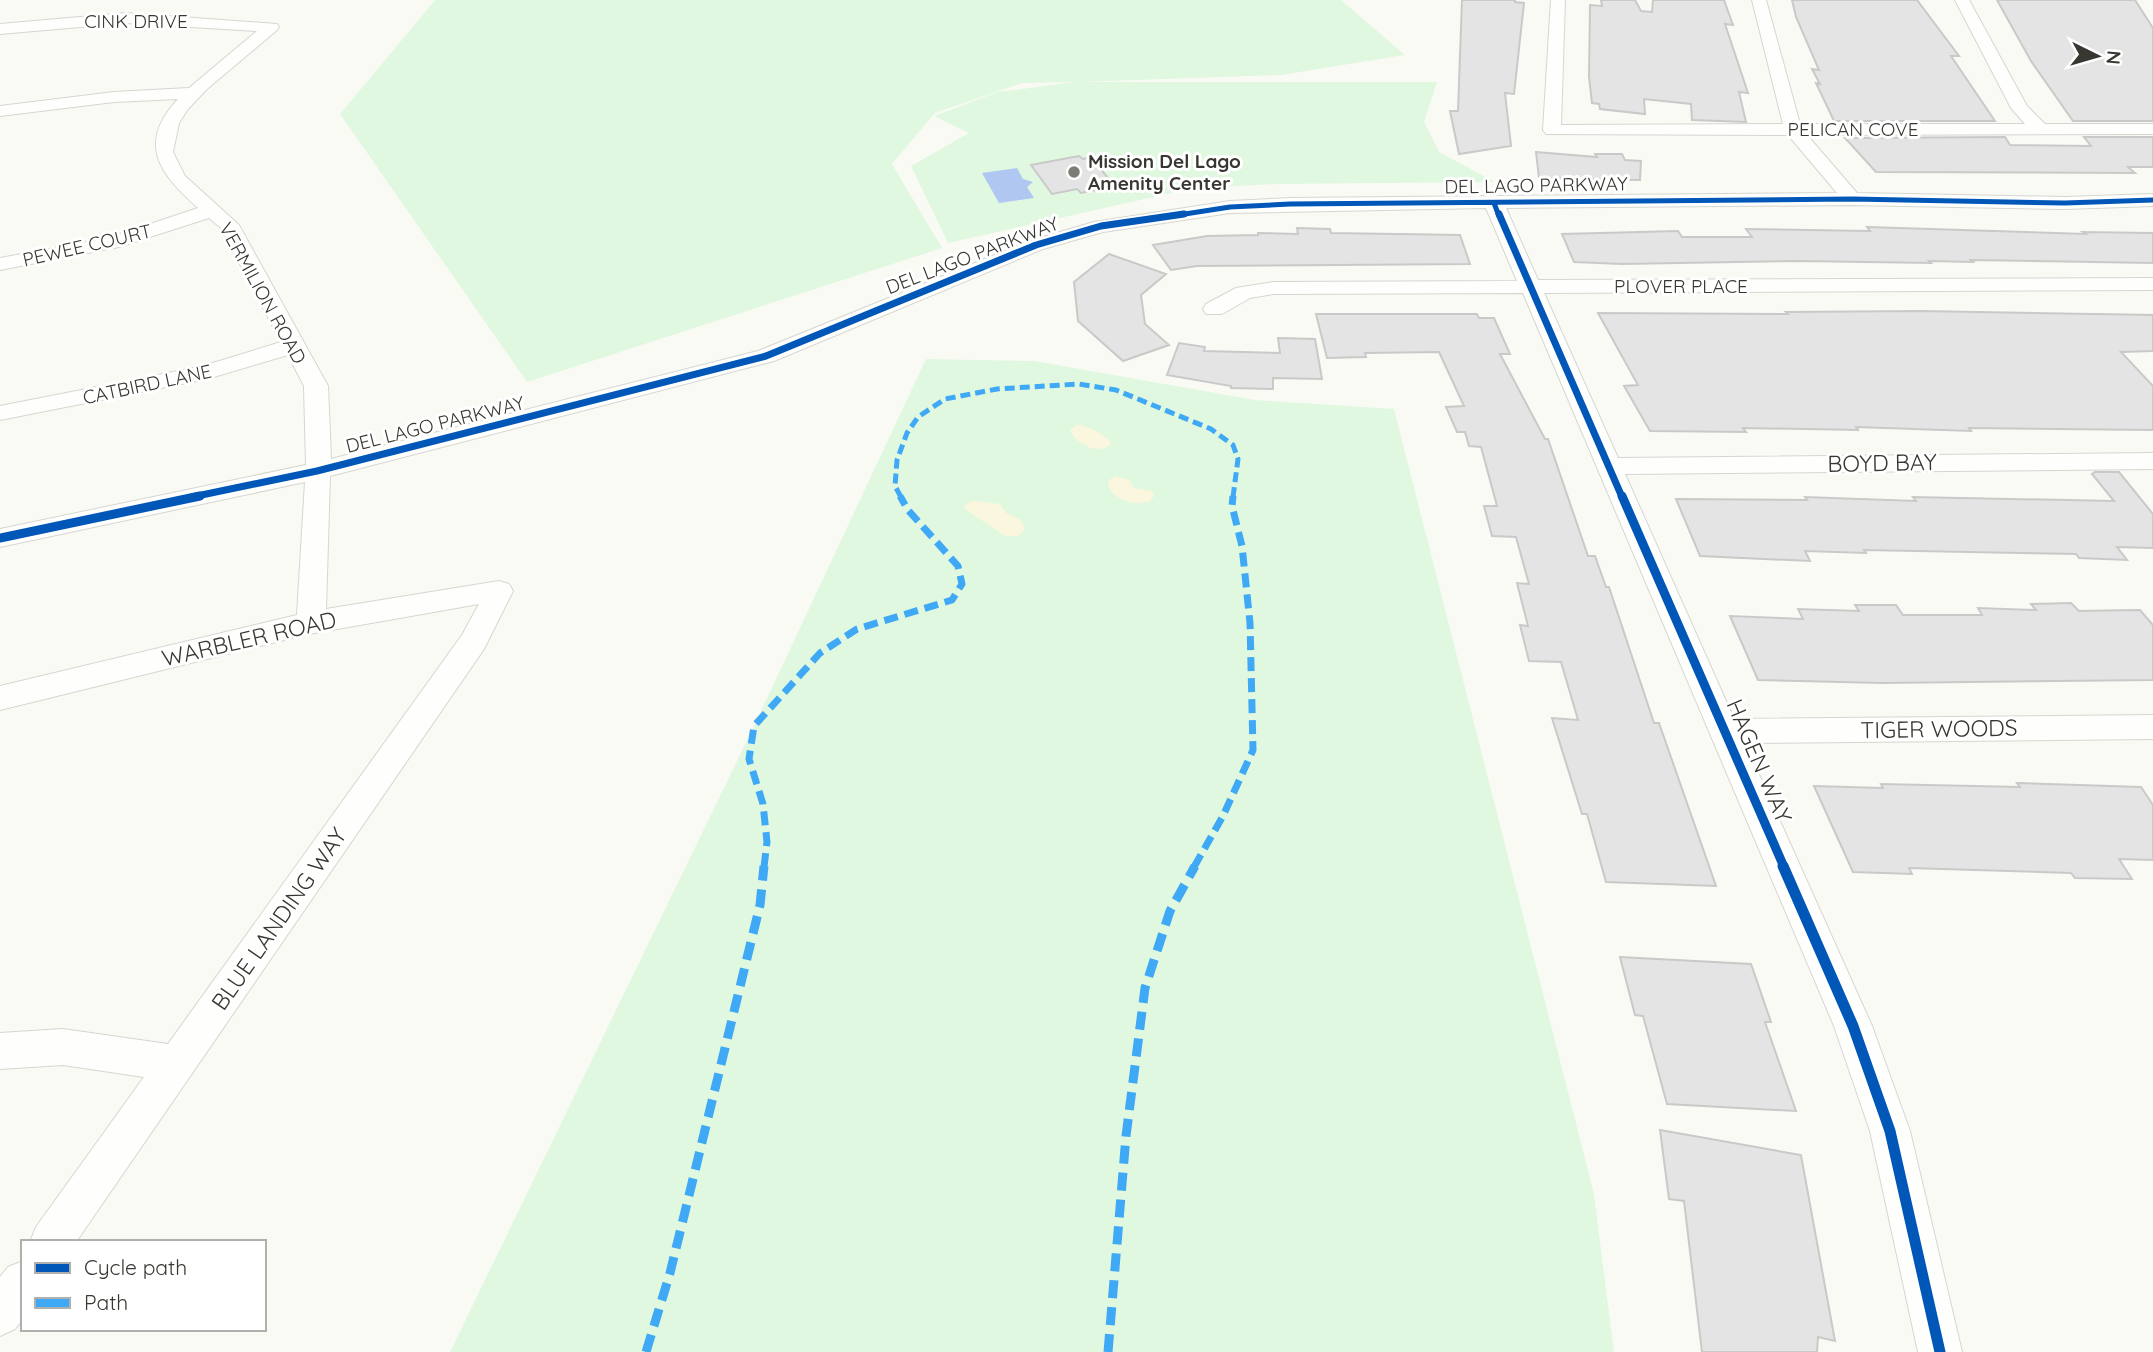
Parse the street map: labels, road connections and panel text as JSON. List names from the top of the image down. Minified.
{"streets":{"street":["CINK DRIVE","PELICAN COVE","DEL LAGO PARKWAY","PEWEE COURT","PLOVER PLACE","VERMILION ROAD","CATBIRD LANE","BOYD BAY","WARBLER ROAD","TIGER WOODS","HAGEN WAY","BLUE LANDING WAY"]},"crossings":[["CINK DRIVE","VERMILION ROAD"],["DEL LAGO PARKWAY","VERMILION ROAD"],["DEL LAGO PARKWAY","HAGEN WAY"],["PEWEE COURT","VERMILION ROAD"],["PLOVER PLACE","HAGEN WAY"],["VERMILION ROAD","CATBIRD LANE"],["VERMILION ROAD","WARBLER ROAD"],["BOYD BAY","HAGEN WAY"],["WARBLER ROAD","BLUE LANDING WAY"],["TIGER WOODS","HAGEN WAY"]],"places":["Mission Del Lago Amenity Center"],"legend":["Cycle path","Path"],"north":"right"}
